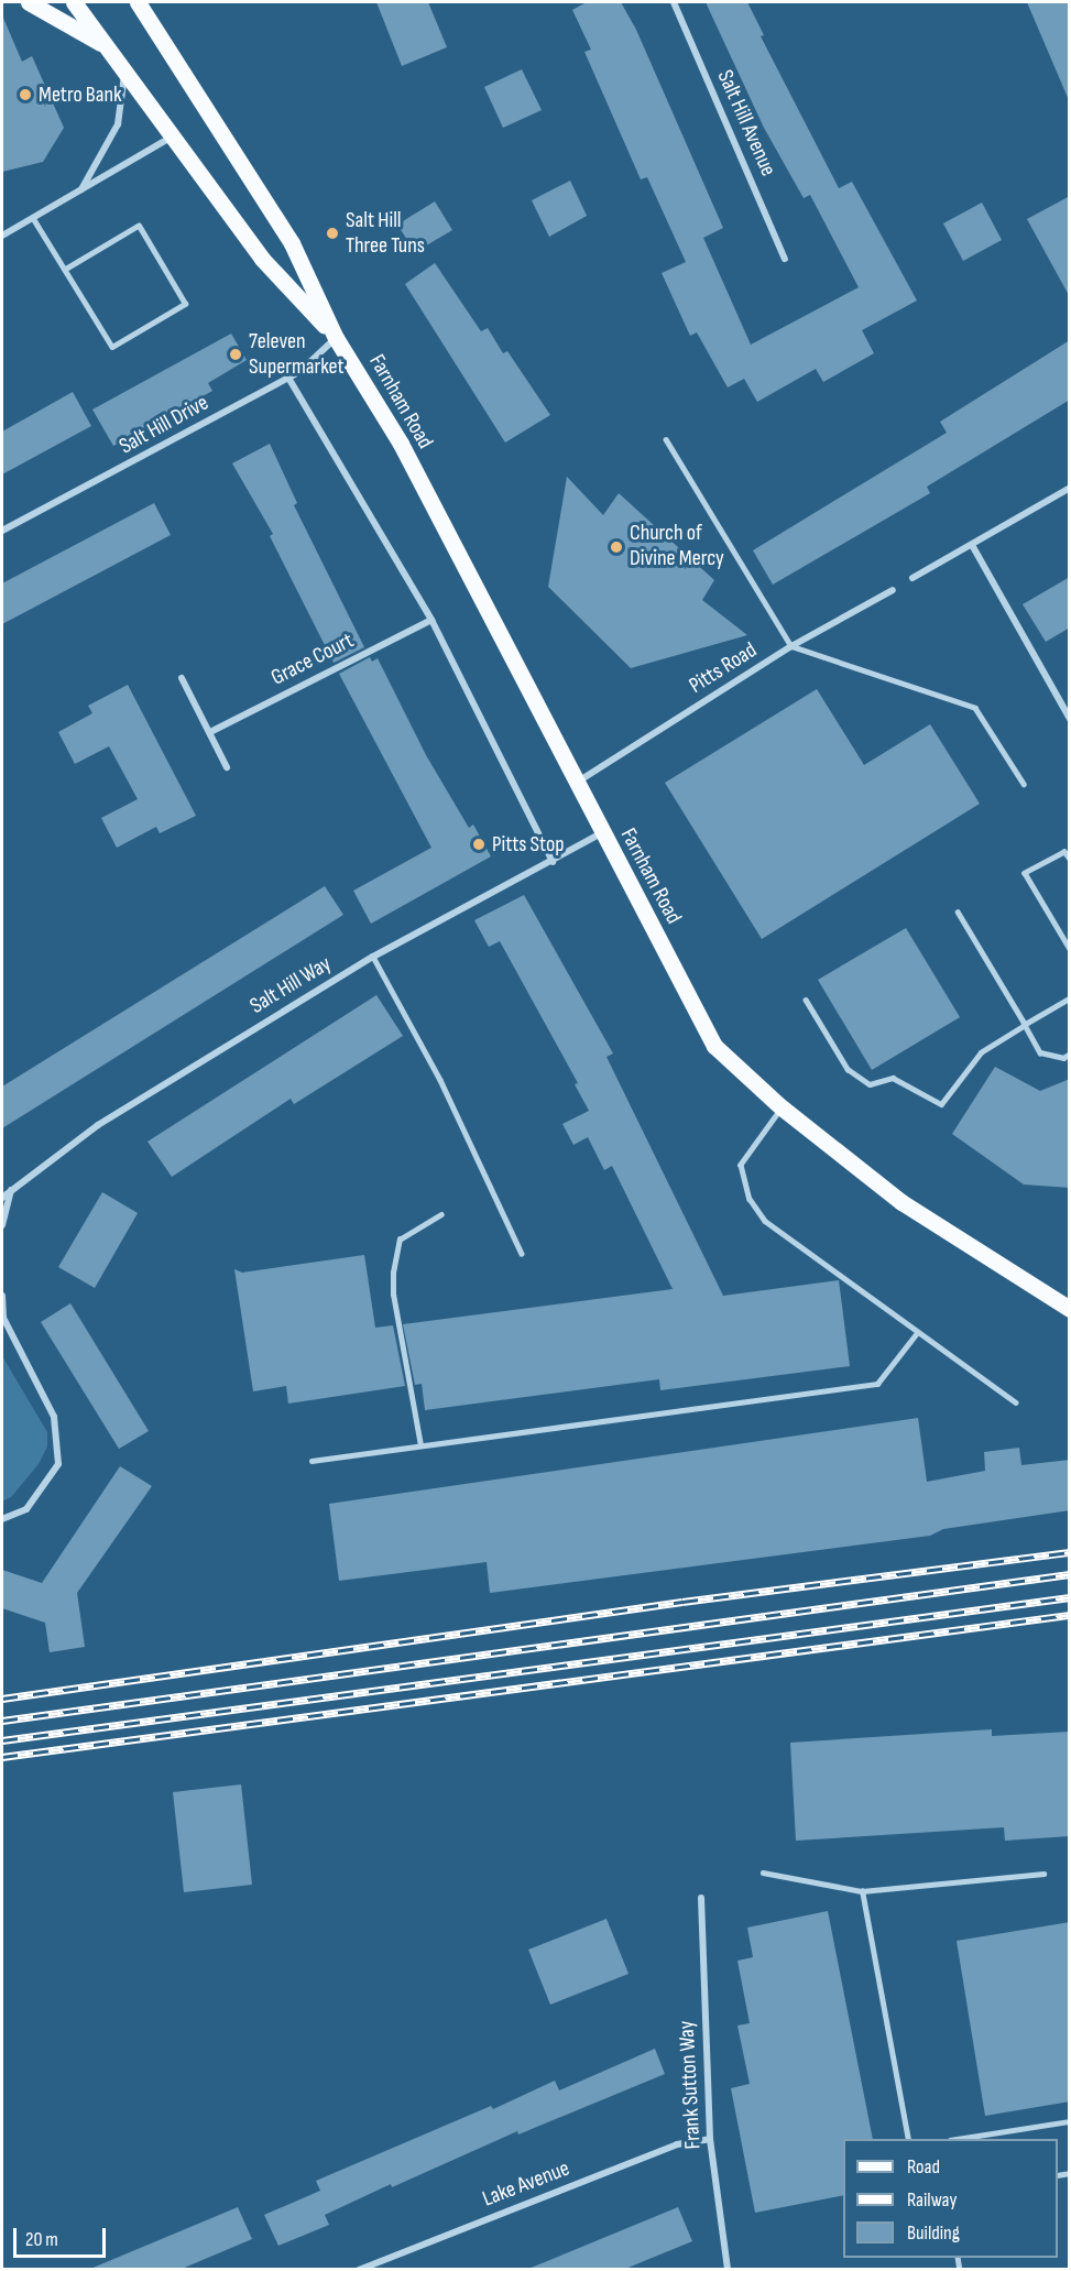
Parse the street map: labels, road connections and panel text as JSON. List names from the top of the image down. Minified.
{"streets":{"main road":["Farnham Road"],"street":["Salt Hill Avenue","Salt Hill Drive","Grace Court","Pitts Road","Salt Hill Way","Frank Sutton Way","Lake Avenue"]},"crossings":[["Farnham Road","Salt Hill Drive"],["Farnham Road","Pitts Road"],["Farnham Road","Salt Hill Way"],["Frank Sutton Way","Lake Avenue"]],"places":["Metro Bank","Salt Hill Three Tuns","7eleven Supermarket","Church of Divine Mercy","Pitts Stop"],"legend":["Road","Railway","Building"],"scale_bar":"20 m"}
